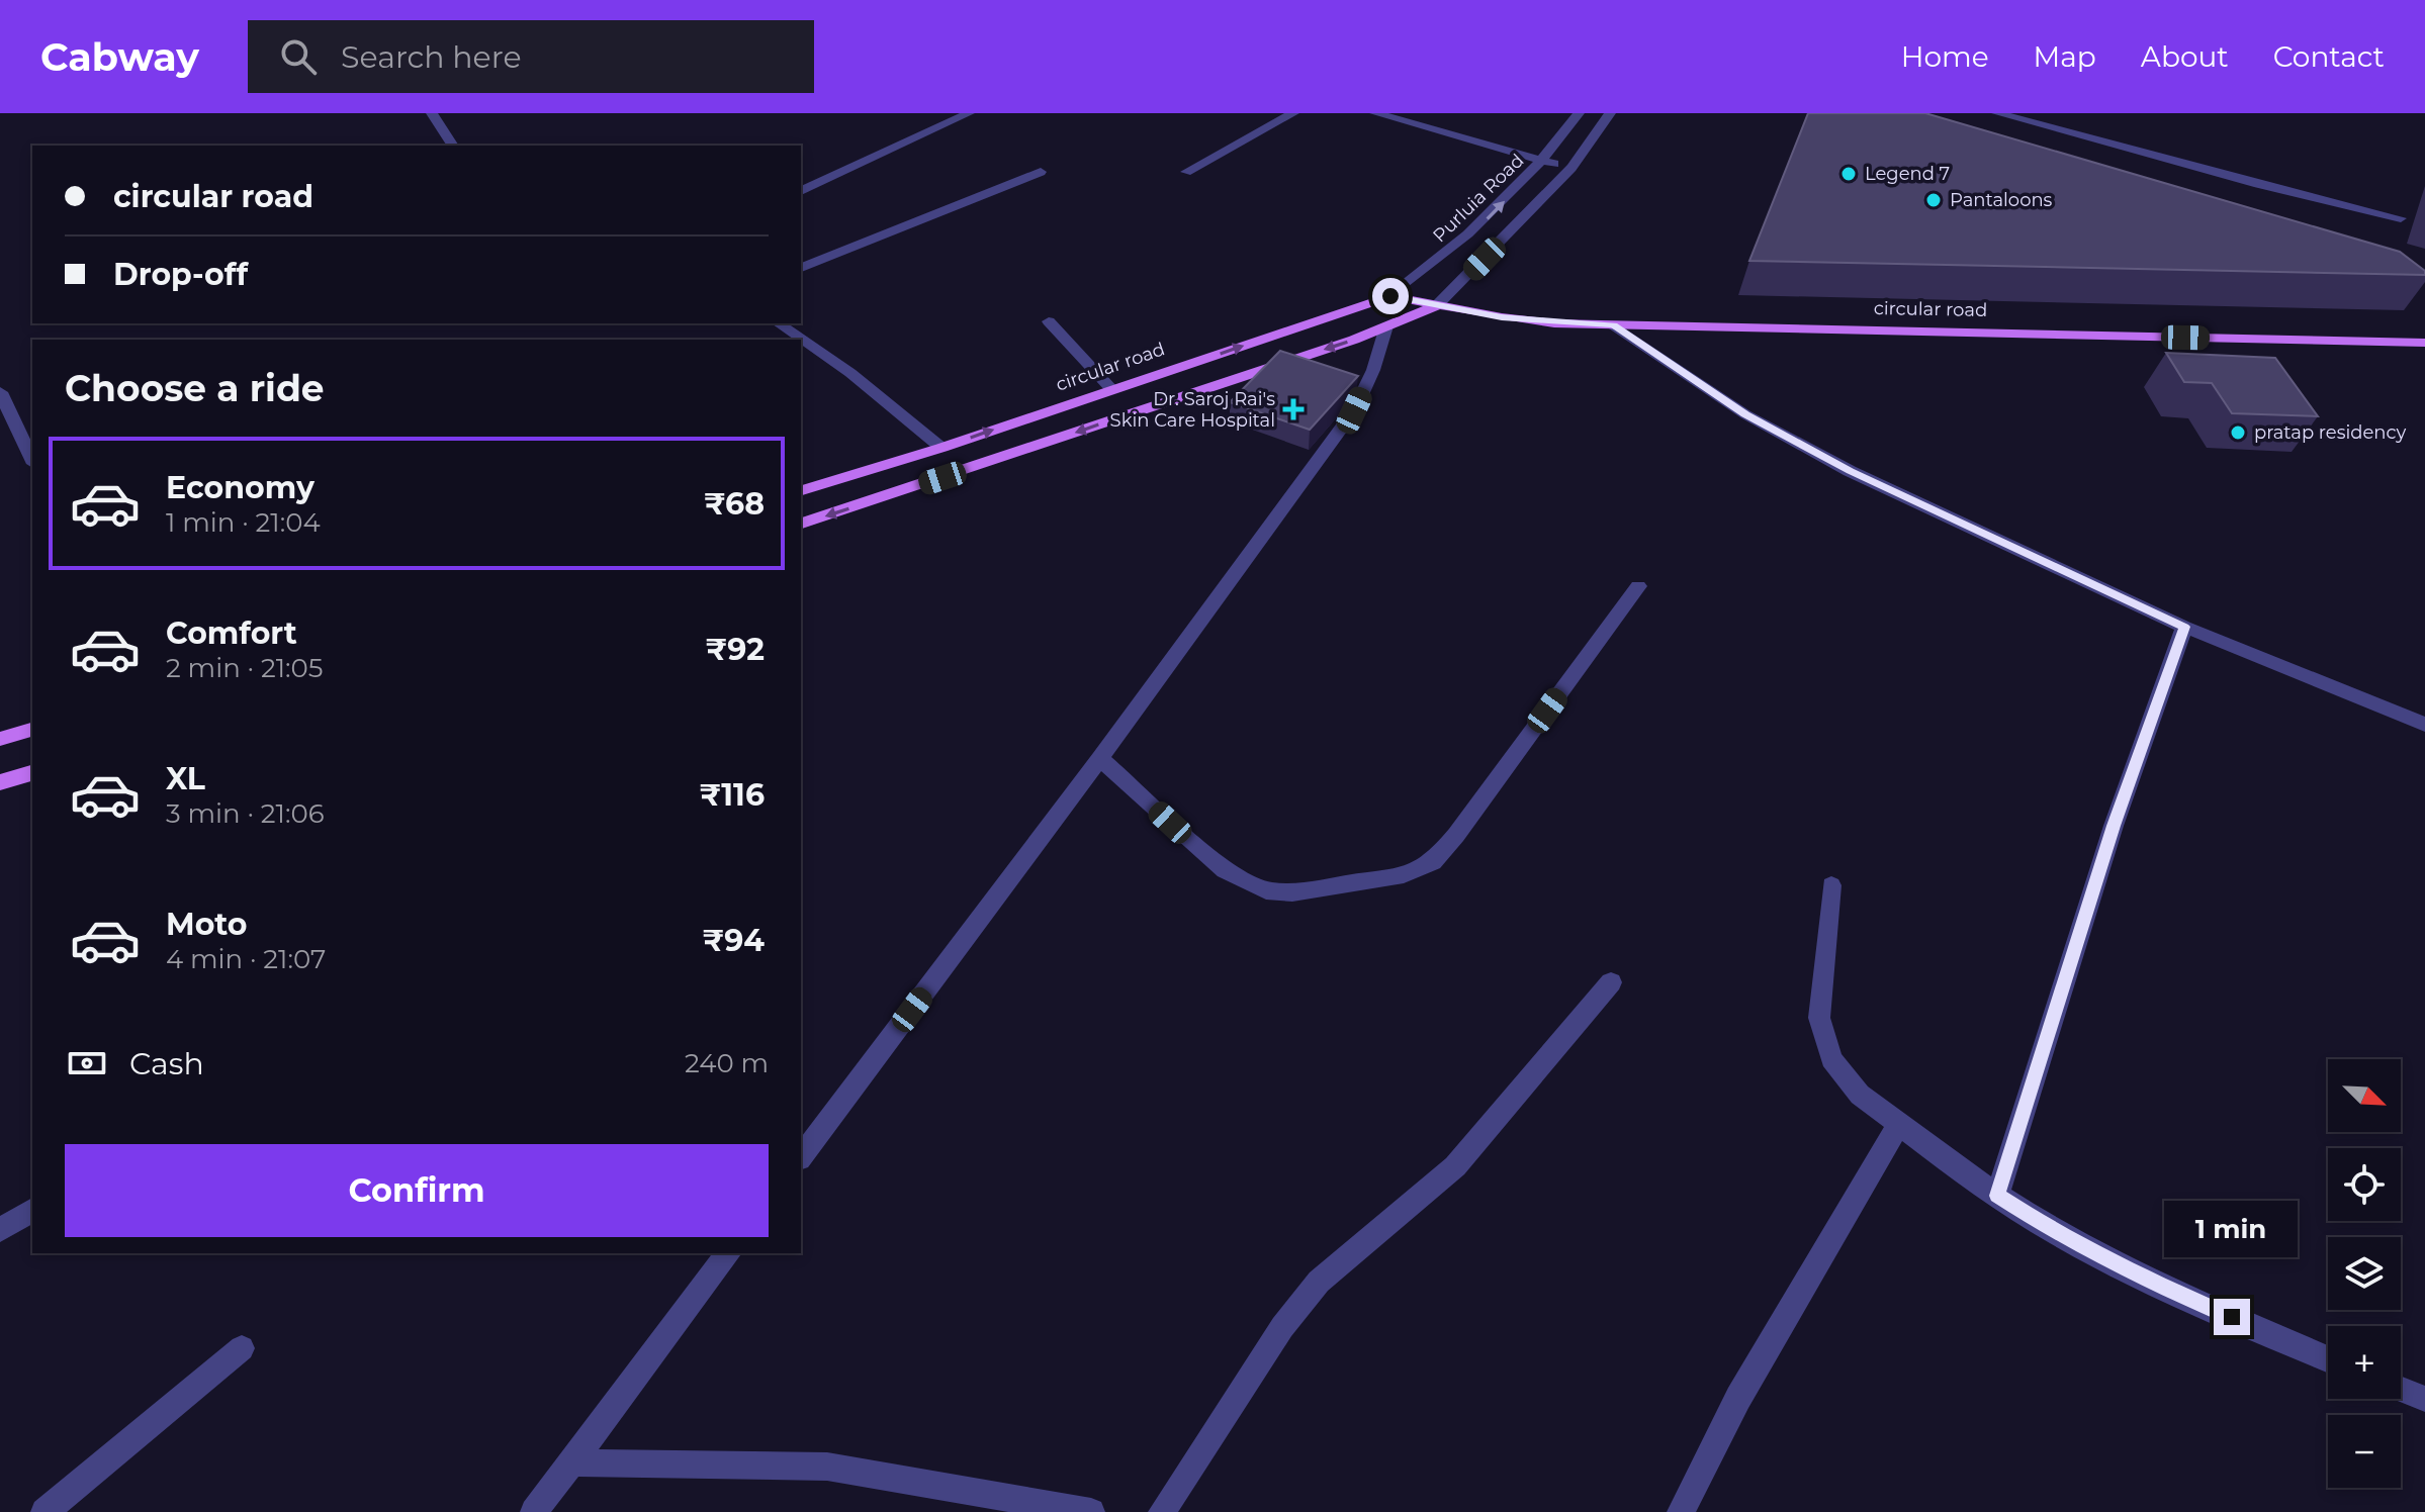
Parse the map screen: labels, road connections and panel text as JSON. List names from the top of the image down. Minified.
{"streets":{"main road":["circular road"],"street":["Purluia Road"]},"crossings":[["Purluia Road","circular road"]],"places":{"other":["Legend 7","Pantaloons","pratap residency"],"health":["Dr. Saroj Rai's Skin Care Hospital"]},"north":"bottom right","page":{"header":"Cabway","search":"Search here","nav":["Home","Map","About","Contact"],"banner":["circular road","Drop-off"],"heading":"Choose a ride","list":[{"name":"Economy","note":"1 min · 21:04","value":"₹68"},{"name":"Comfort","note":"2 min · 21:05","value":"₹92"},{"name":"XL","note":"3 min · 21:06","value":"₹116"},{"name":"Moto","note":"4 min · 21:07","value":"₹94"}],"pay":["Cash","240 m"],"map_buttons":["+","−"],"buttons":"Confirm","bubble":"1 min"}}
